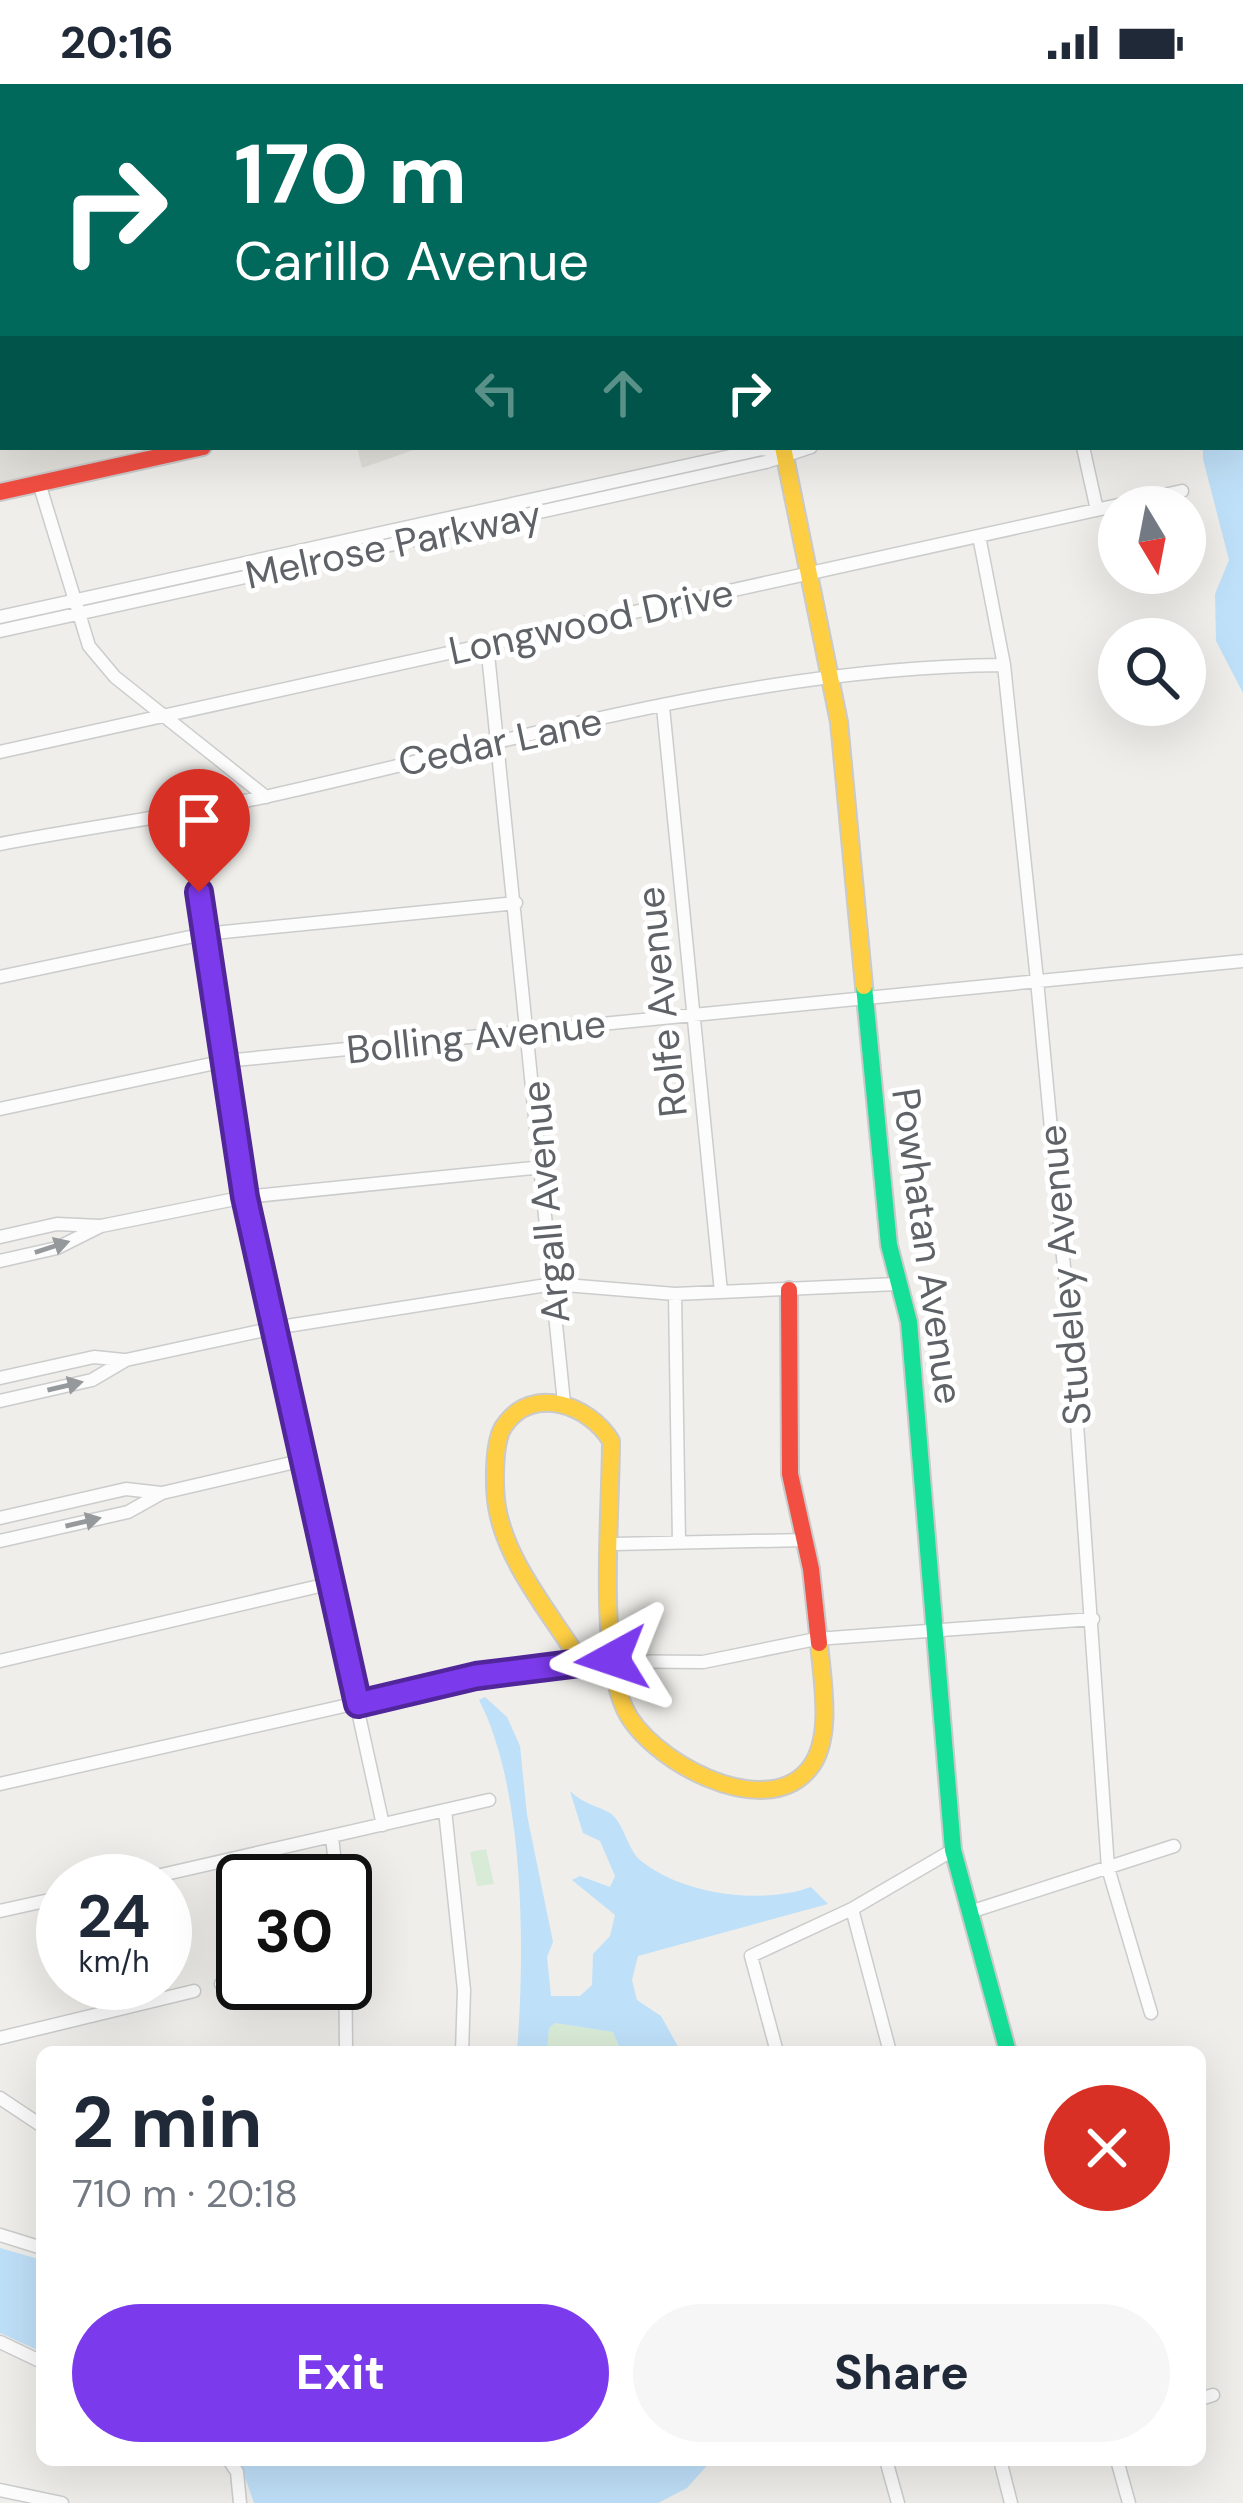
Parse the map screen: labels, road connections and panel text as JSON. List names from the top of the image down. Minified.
{"streets":{"street":["Melrose Parkway","Longwood Drive","Cedar Lane","Rolfe Avenue","Bolling Avenue","Argall Avenue","Powhatan Avenue","Studeley Avenue"]},"crossings":[["Longwood Drive","Argall Avenue"],["Longwood Drive","Powhatan Avenue"],["Longwood Drive","Studeley Avenue"],["Cedar Lane","Rolfe Avenue"],["Cedar Lane","Argall Avenue"],["Cedar Lane","Powhatan Avenue"],["Cedar Lane","Studeley Avenue"],["Rolfe Avenue","Bolling Avenue"],["Bolling Avenue","Argall Avenue"],["Bolling Avenue","Powhatan Avenue"],["Bolling Avenue","Studeley Avenue"]],"north":"bottom","page":{"status":"20:16","turn":["170 m","Carillo Avenue"],"speed":"24 km/h","limit":"30","heading":["2 min","710 m · 20:18"],"buttons":["Exit","Share"]}}
